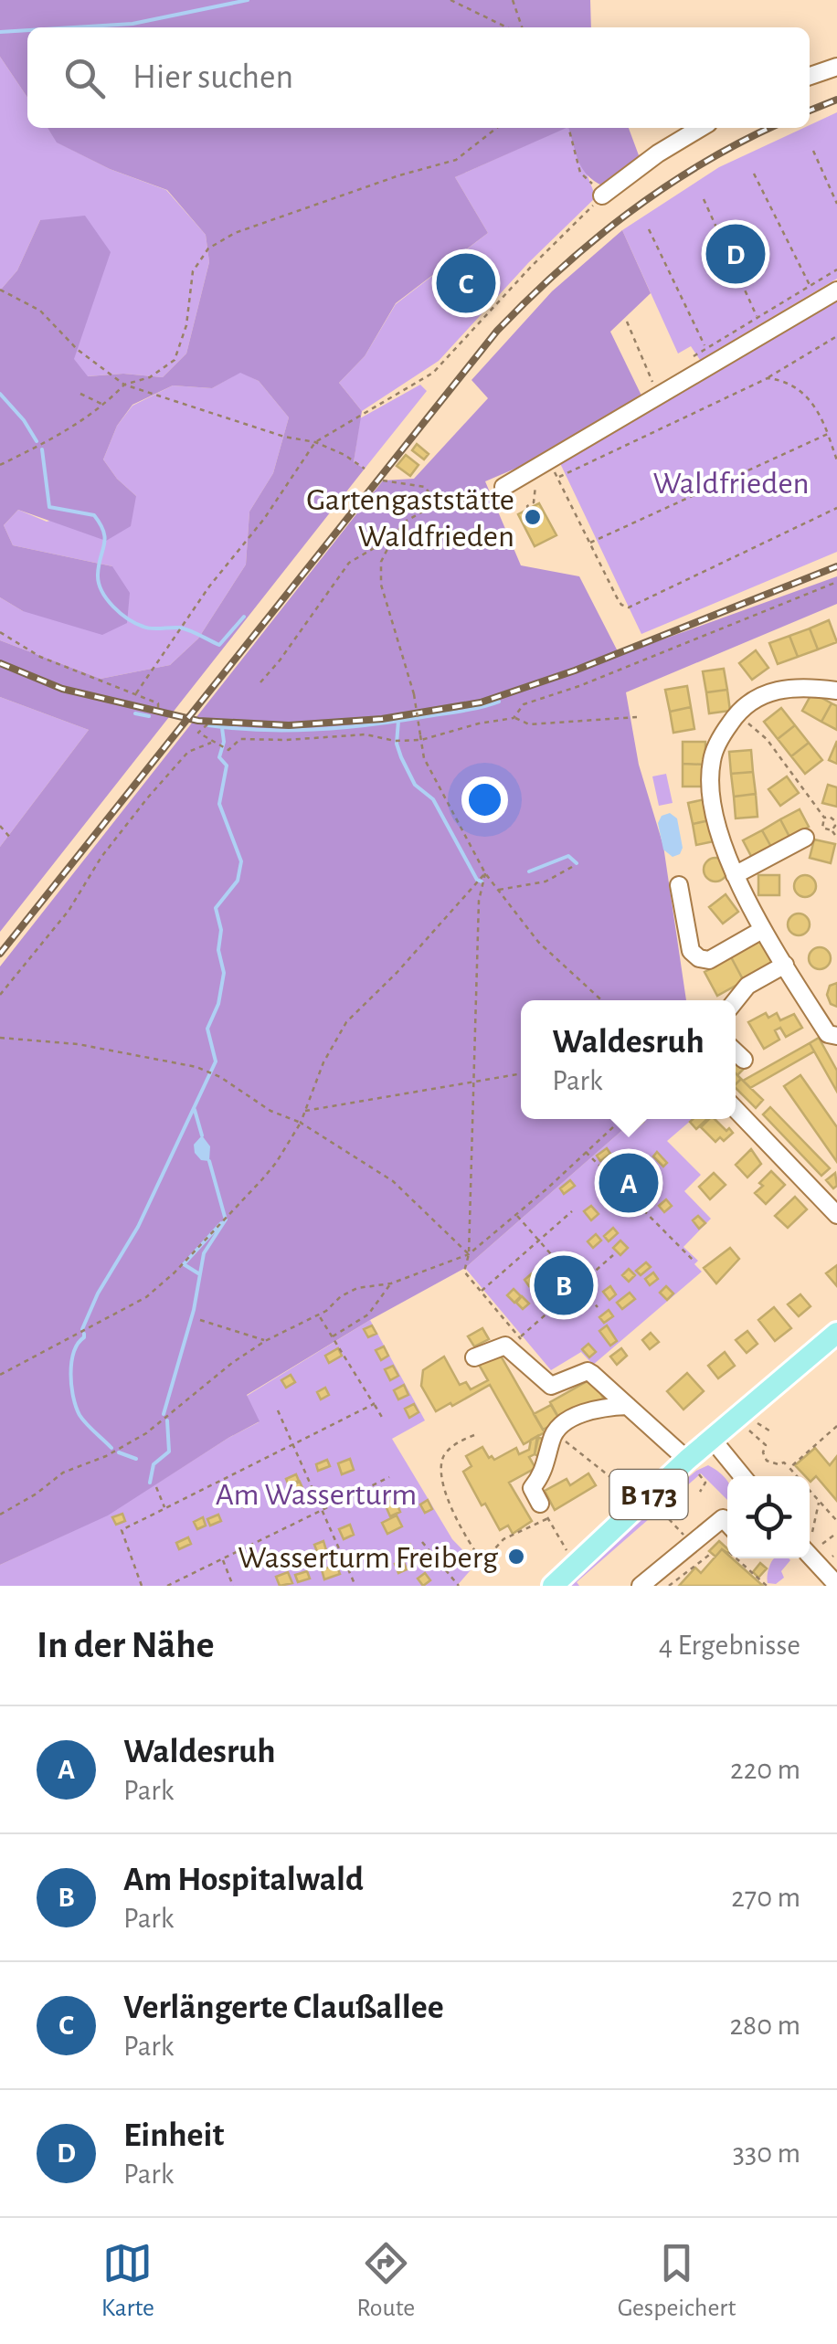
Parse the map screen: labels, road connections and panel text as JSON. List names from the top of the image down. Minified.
{"streets":{"main road":["B 173"]},"parks":["Waldfrieden","Am Wasserturm"],"places":["Gartengaststätte Waldfrieden","Wasserturm Freiberg"],"page":{"search":"Hier suchen","pins":["D","C","A","B"],"popup":["Waldesruh","Park"],"heading":["In der Nähe","4 Ergebnisse"],"list":[{"mark":"A","name":"Waldesruh","note":"Park","value":"220 m"},{"mark":"B","name":"Am Hospitalwald","note":"Park","value":"270 m"},{"mark":"C","name":"Verlängerte Claußallee","note":"Park","value":"280 m"},{"mark":"D","name":"Einheit","note":"Park","value":"330 m"}],"nav":["Karte","Route","Gespeichert"]}}
